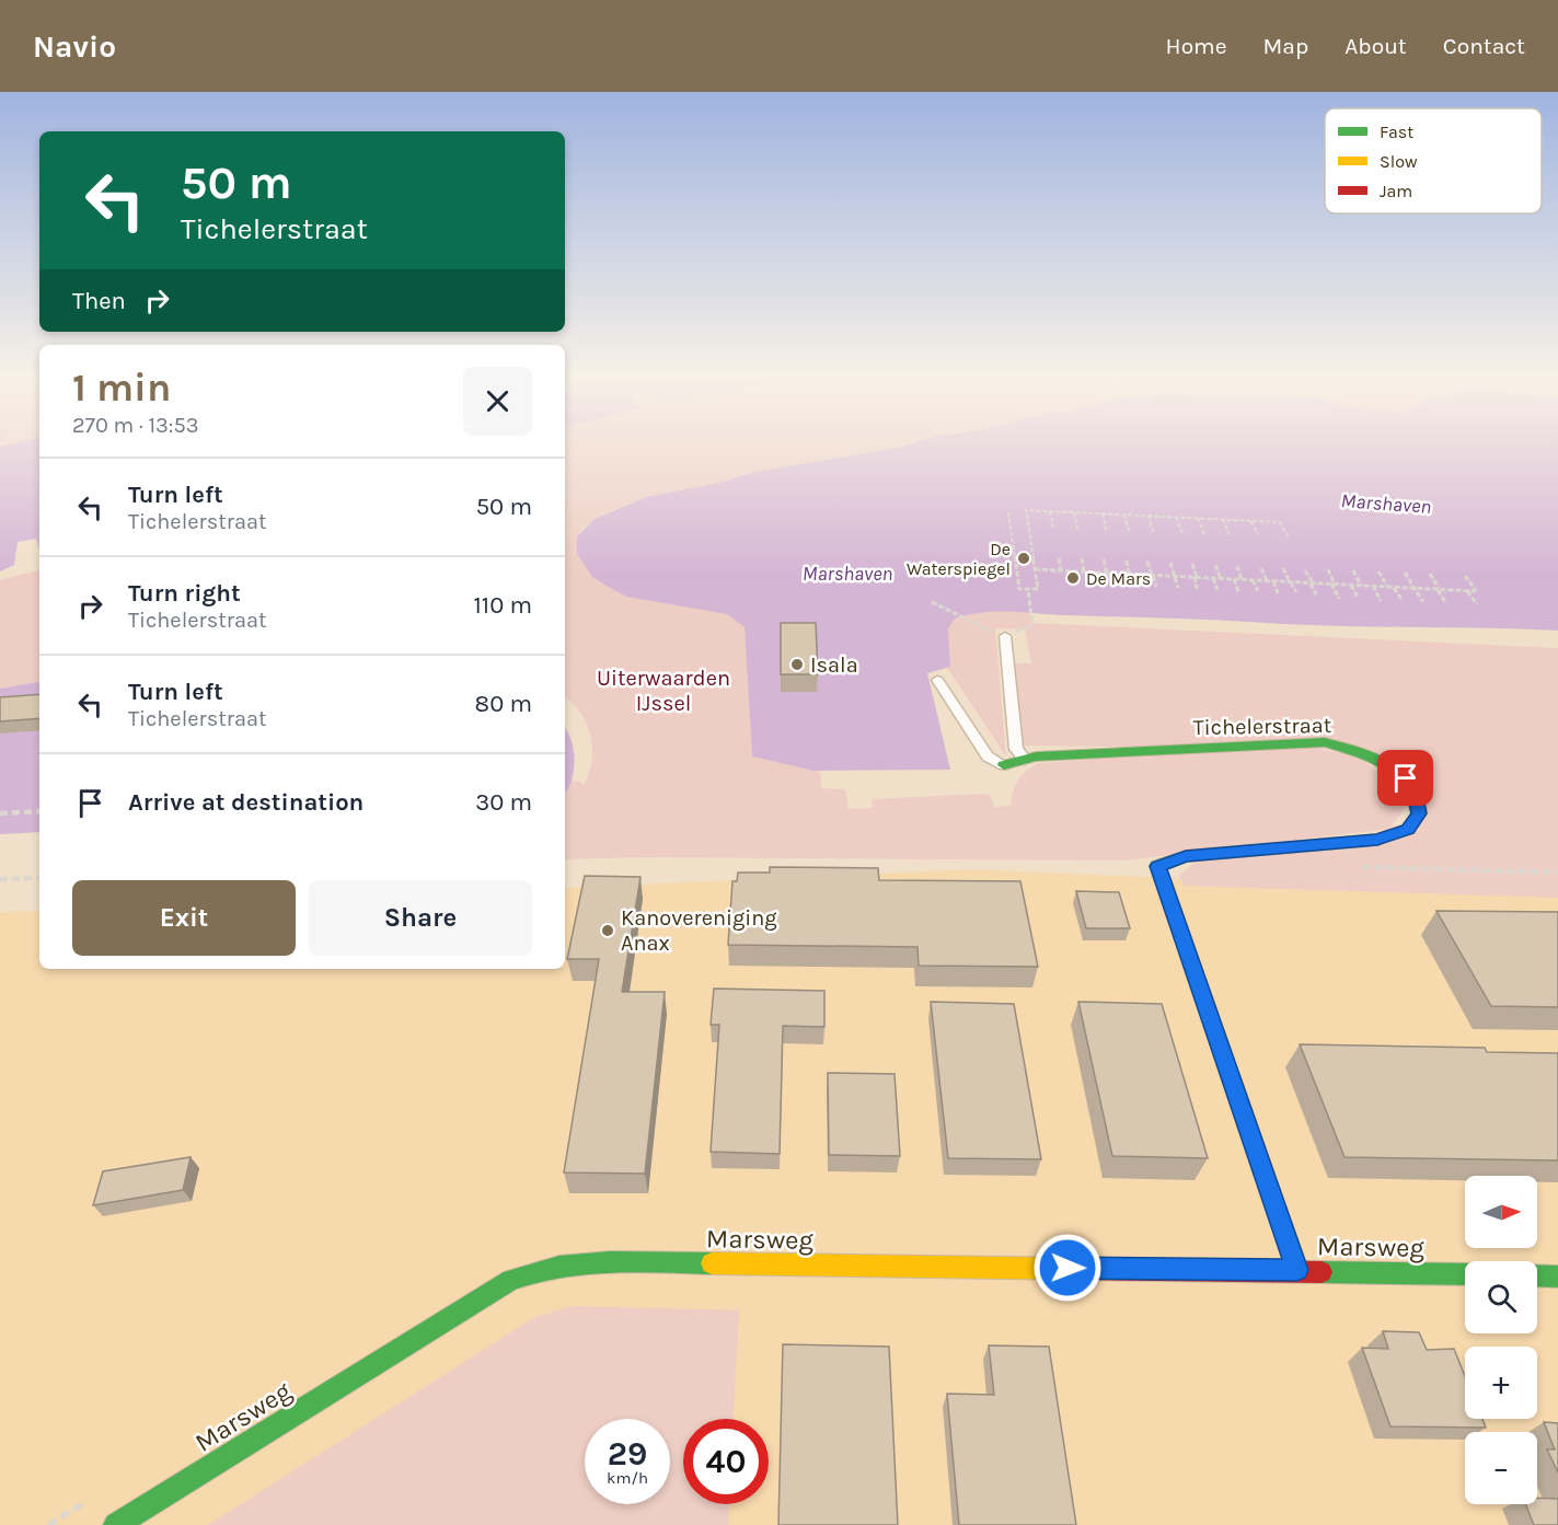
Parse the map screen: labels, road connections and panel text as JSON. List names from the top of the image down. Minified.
{"streets":{"street":["Tichelerstraat","Marsweg"]},"crossings":[["Tichelerstraat","Marsweg"]],"water":["Marshaven"],"parks":["Uiterwaarden IJssel"],"places":["De Waterspiegel","De Mars","Isala","Kanovereniging Anax"],"legend":["Fast","Slow","Jam"],"north":"right","page":{"header":"Navio","nav":["Home","Map","About","Contact"],"turn":["50 m","Tichelerstraat"],"then":"Then","heading":["1 min","270 m · 13:53"],"list":[{"name":"Turn left","note":"Tichelerstraat","value":"50 m"},{"name":"Turn right","note":"Tichelerstraat","value":"110 m"},{"name":"Turn left","note":"Tichelerstraat","value":"80 m"},{"name":"Arrive at destination","value":"30 m"}],"buttons":["Exit","Share"],"map_buttons":["+","−"],"speed":"29 km/h","limit":"40"}}
